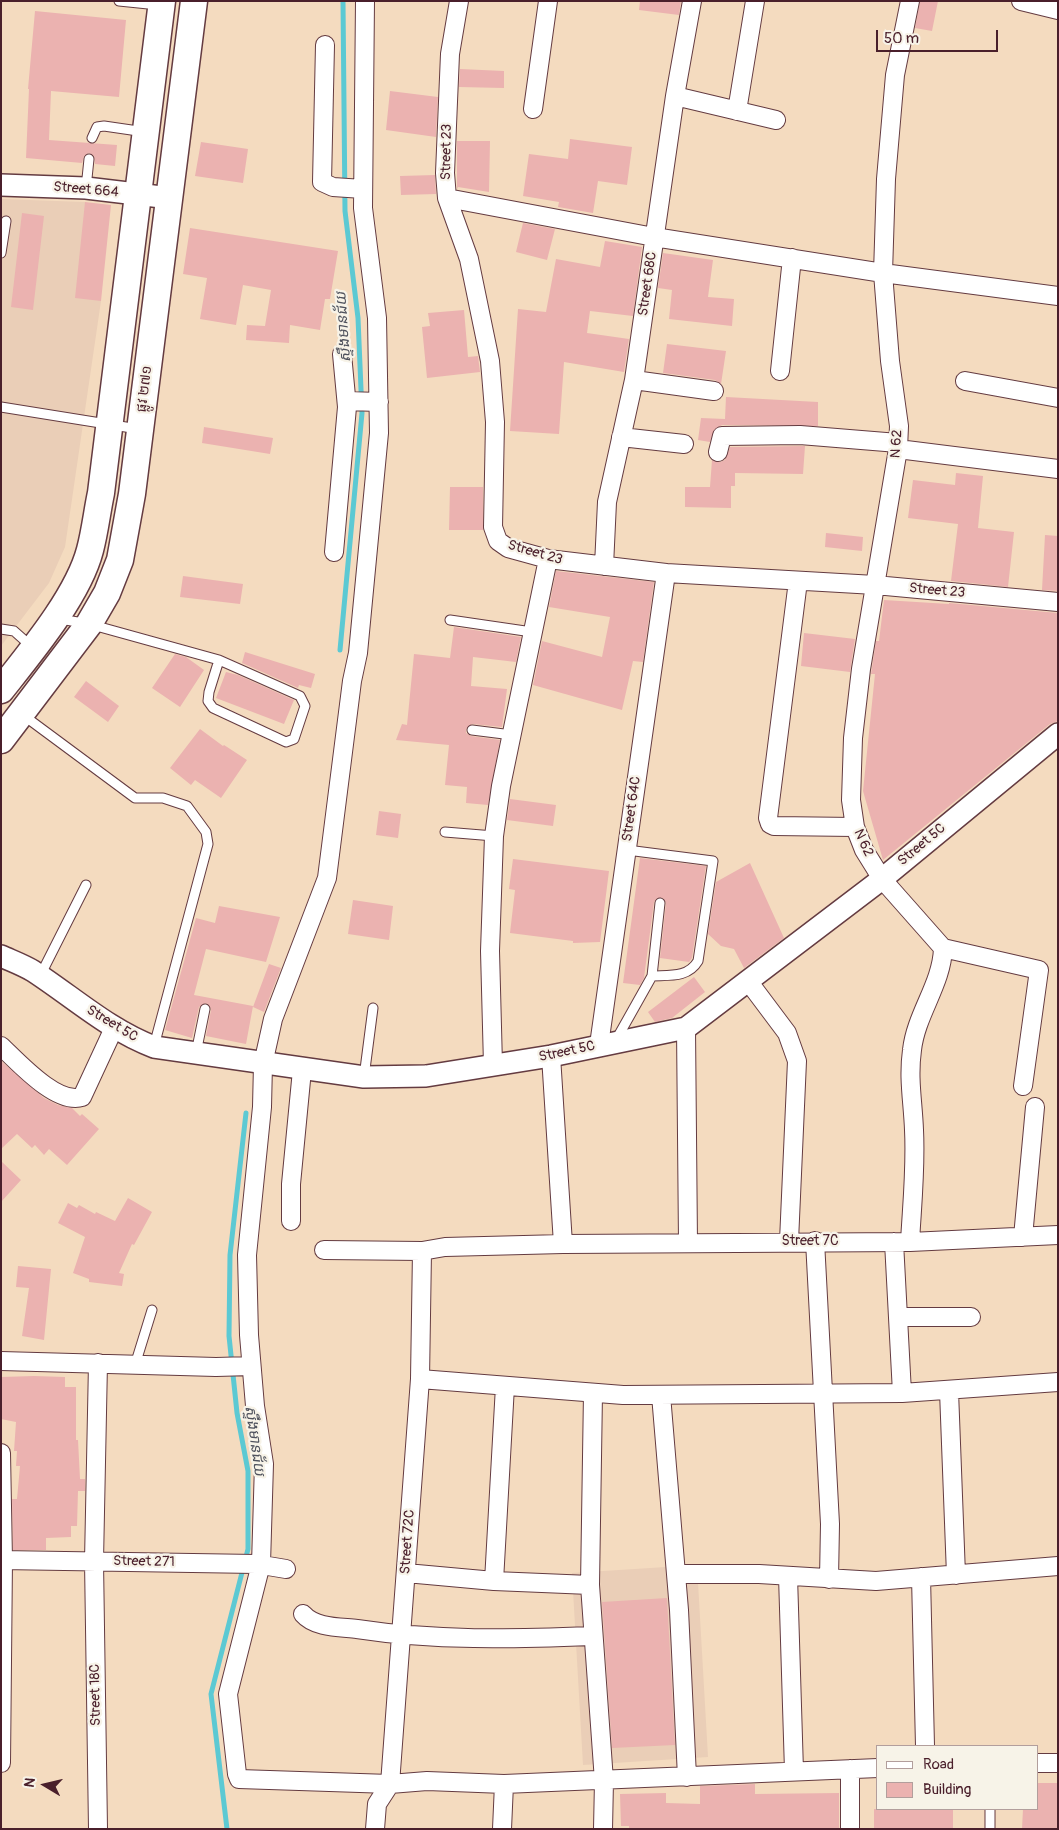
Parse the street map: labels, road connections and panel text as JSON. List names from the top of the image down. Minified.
{"streets":{"main road":["ផ្លូវ ២៧១"],"street":["Street 23","Street 664","Street 68C","N 62","Street 64C","Street 5C","Street 7C","Street 72C","Street 271","Street 18C"]},"crossings":[["Street 23","Street 68C"],["Street 23","N 62"],["Street 23","Street 64C"],["Street 664","ផ្លូវ ២៧១"],["N 62","Street 5C"],["Street 64C","Street 5C"],["Street 7C","Street 72C"],["Street 271","Street 18C"]],"water":["ស្ទឹងមានជ័យ"],"legend":["Road","Building"],"scale_bar":"50 m","north":"left"}
